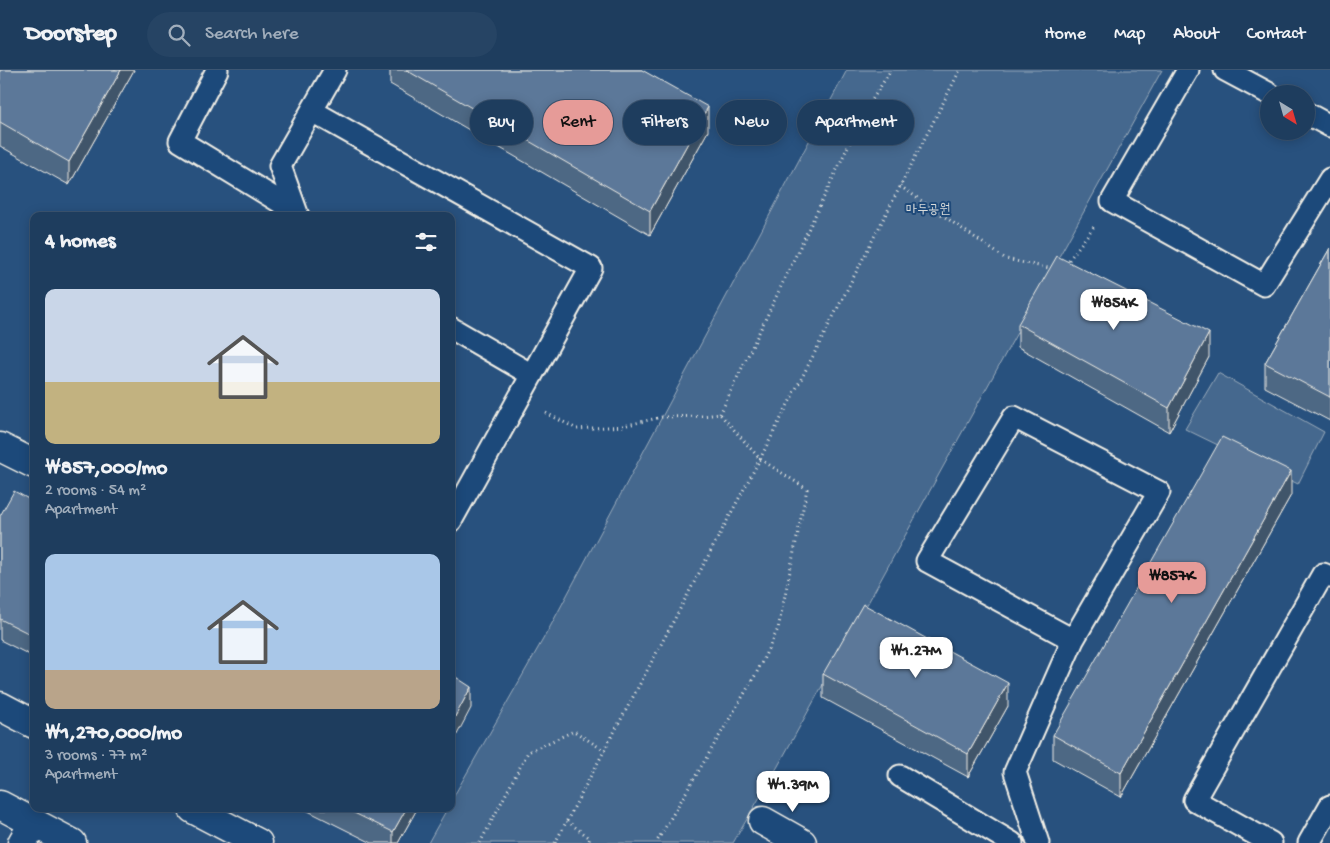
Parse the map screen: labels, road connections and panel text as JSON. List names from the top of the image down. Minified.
{"parks":["마두공원"],"north":"bottom right","page":{"header":"Doorstep","search":"Search here","nav":["Home","Map","About","Contact"],"chip":["Buy","Rent","Filters","New","Apartment"],"heading":"4 homes","list":[{"name":"₩857,000/mo","note":"2 rooms · 54 m² · Apartment"},{"name":"₩1,270,000/mo","note":"3 rooms · 77 m² · Apartment"}],"price":["₩854K","₩857K","₩1.27M","₩1.39M"]}}
